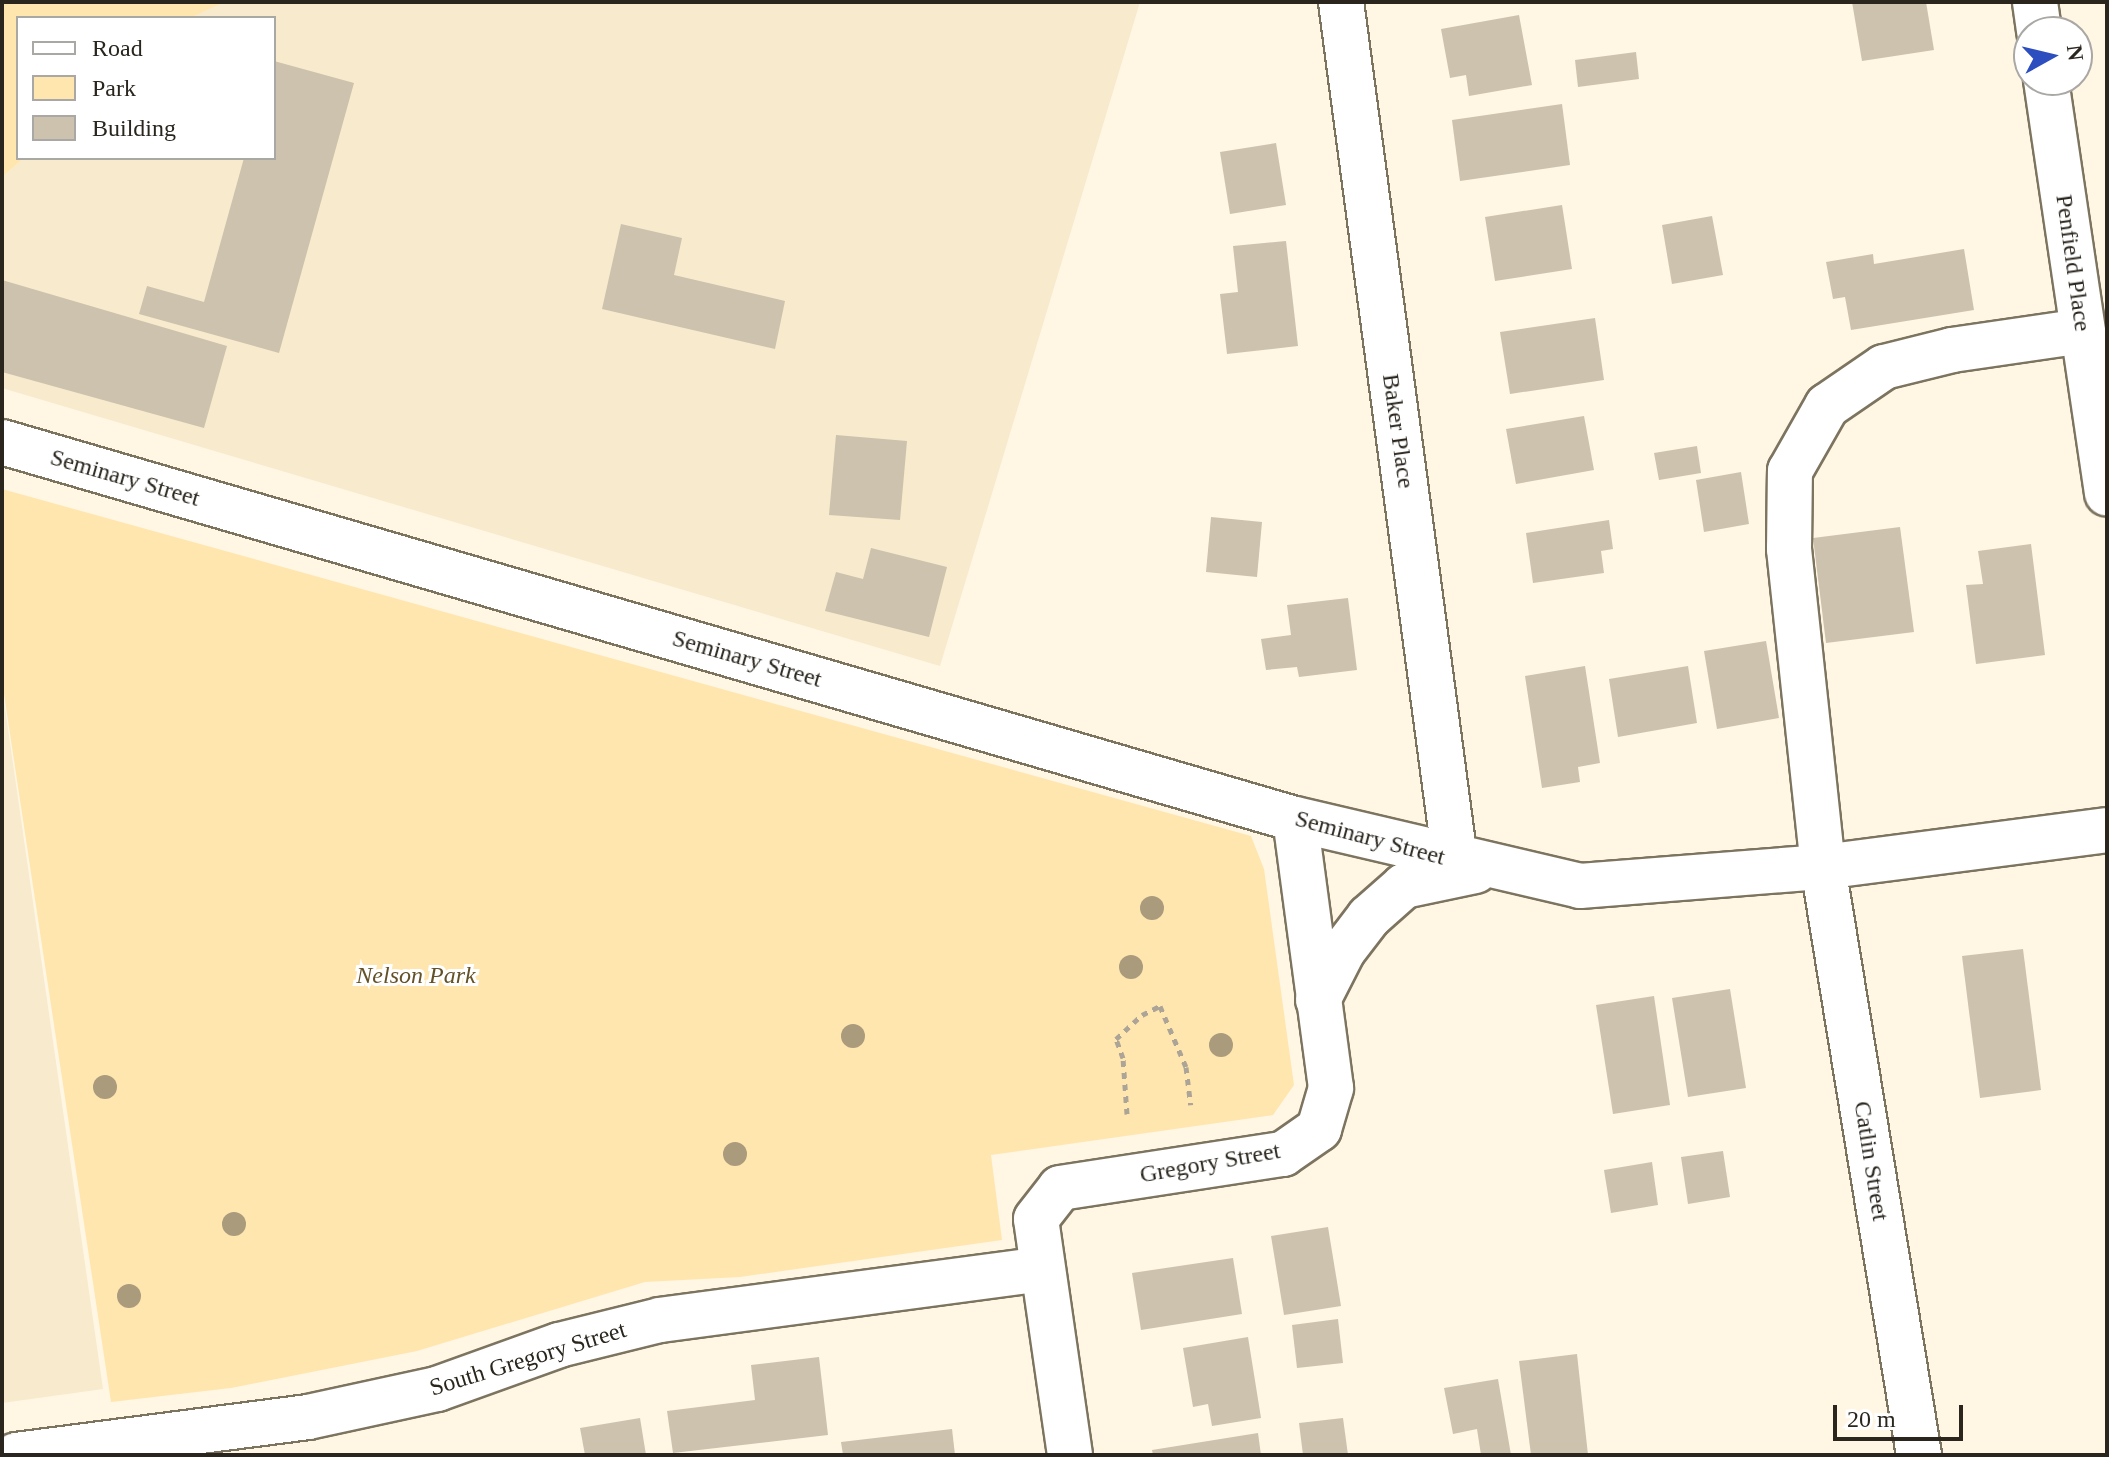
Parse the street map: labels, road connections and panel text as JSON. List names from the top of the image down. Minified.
{"streets":{"street":["Penfield Place","Baker Place","Seminary Street","Catlin Street","Gregory Street","South Gregory Street"]},"crossings":[["Penfield Place","Catlin Street"],["Baker Place","Seminary Street"],["Seminary Street","Catlin Street"],["Seminary Street","Gregory Street"],["Gregory Street","South Gregory Street"]],"parks":["Nelson Park"],"legend":["Road","Park","Building"],"scale_bar":"20 m","north":"right"}
